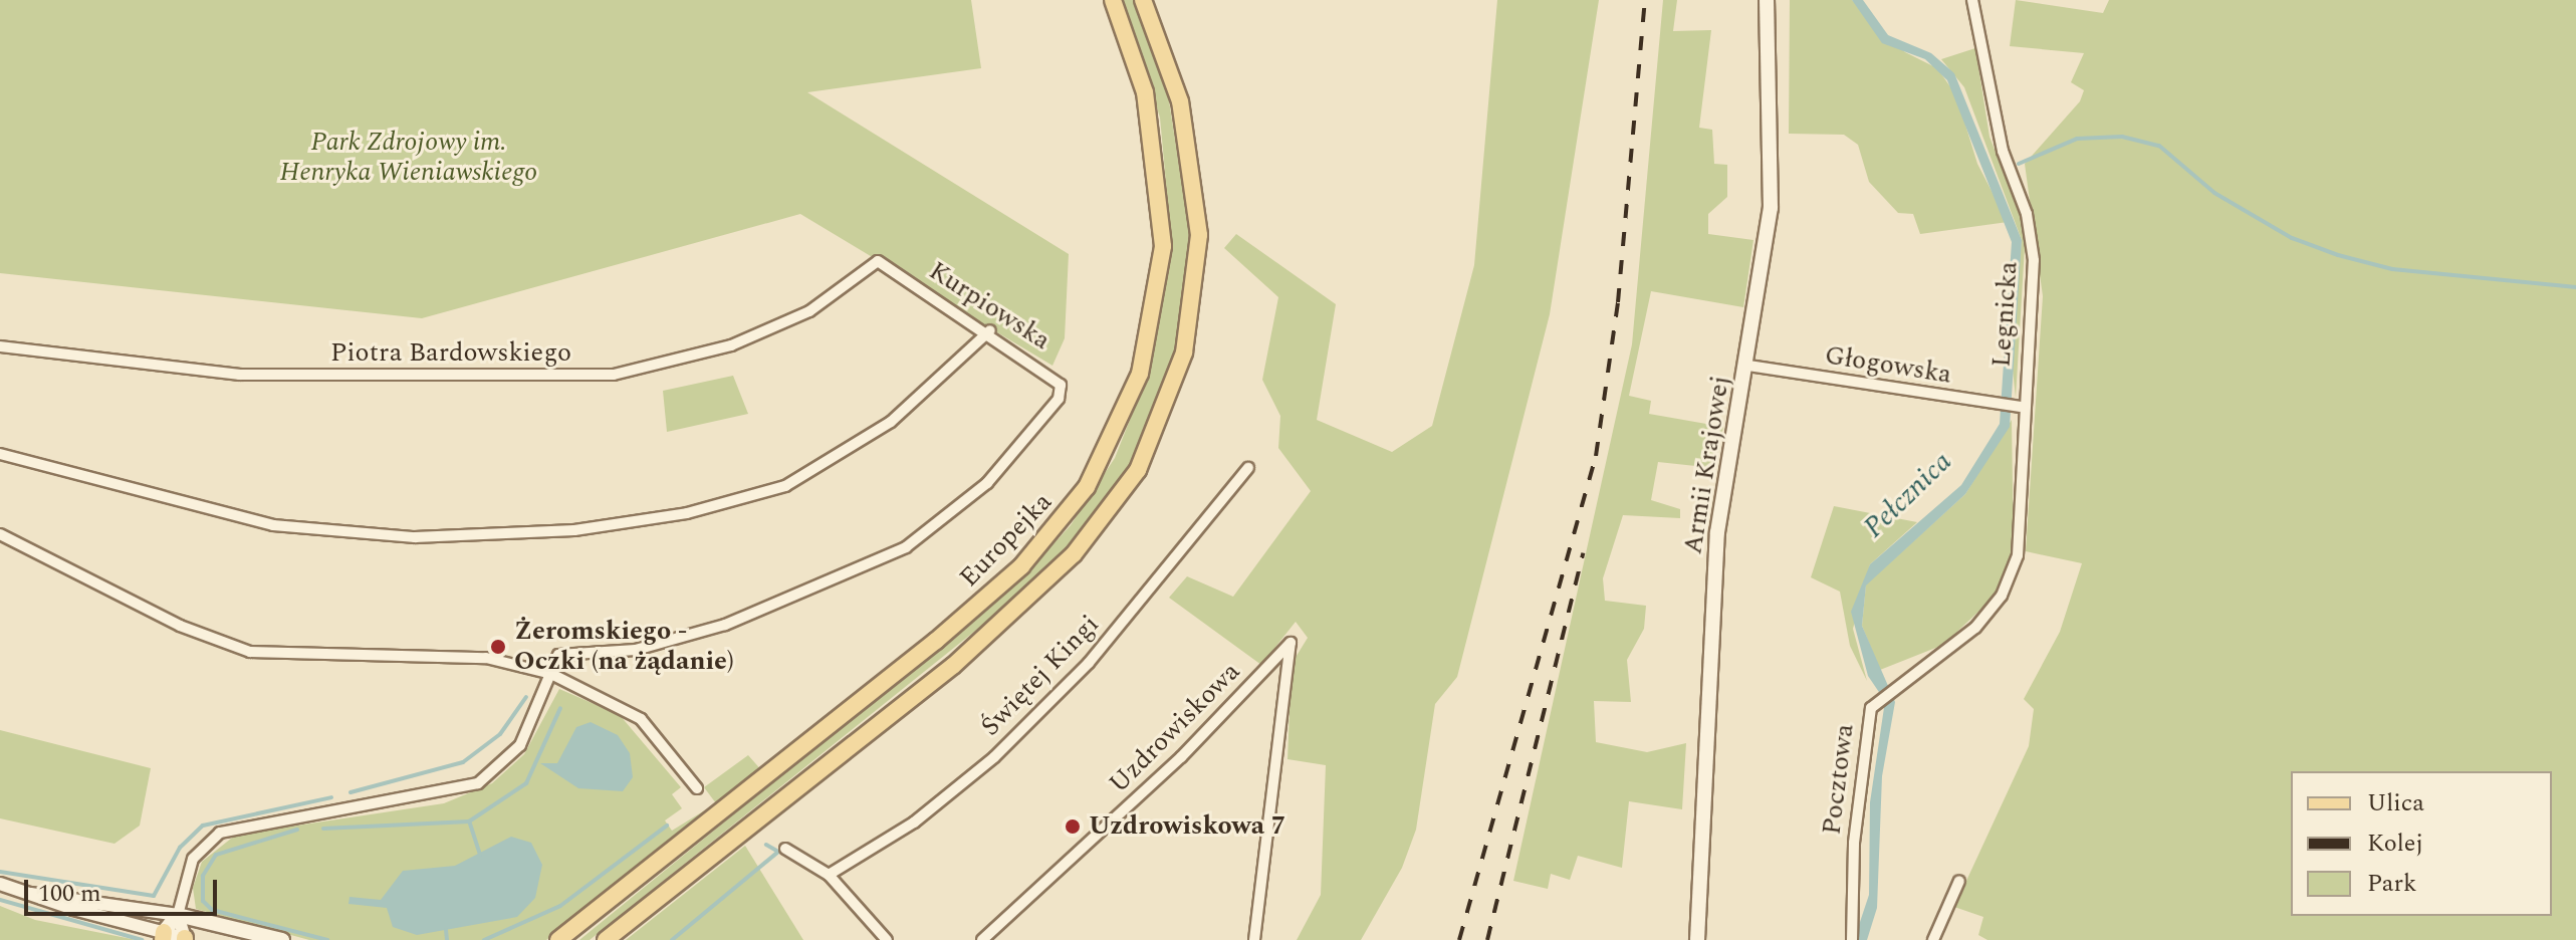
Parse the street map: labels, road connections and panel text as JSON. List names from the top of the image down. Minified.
{"streets":{"main road":["Armii Krajowej","Europejka"],"street":["Kurpiowska","Legnicka","Piotra Bardowskiego","Głogowska","Świętej Kingi","Uzdrowiskowa","Pocztowa"]},"crossings":[["Kurpiowska","Piotra Bardowskiego"],["Legnicka","Głogowska"],["Legnicka","Pocztowa"],["Głogowska","Armii Krajowej"]],"water":["Pełcznica"],"parks":["Park Zdrojowy im. Henryka Wieniawskiego"],"places":["Żeromskiego - Oczki (na żądanie)","Uzdrowiskowa 7"],"legend":["Ulica","Kolej","Park"],"scale_bar":"100 m"}
